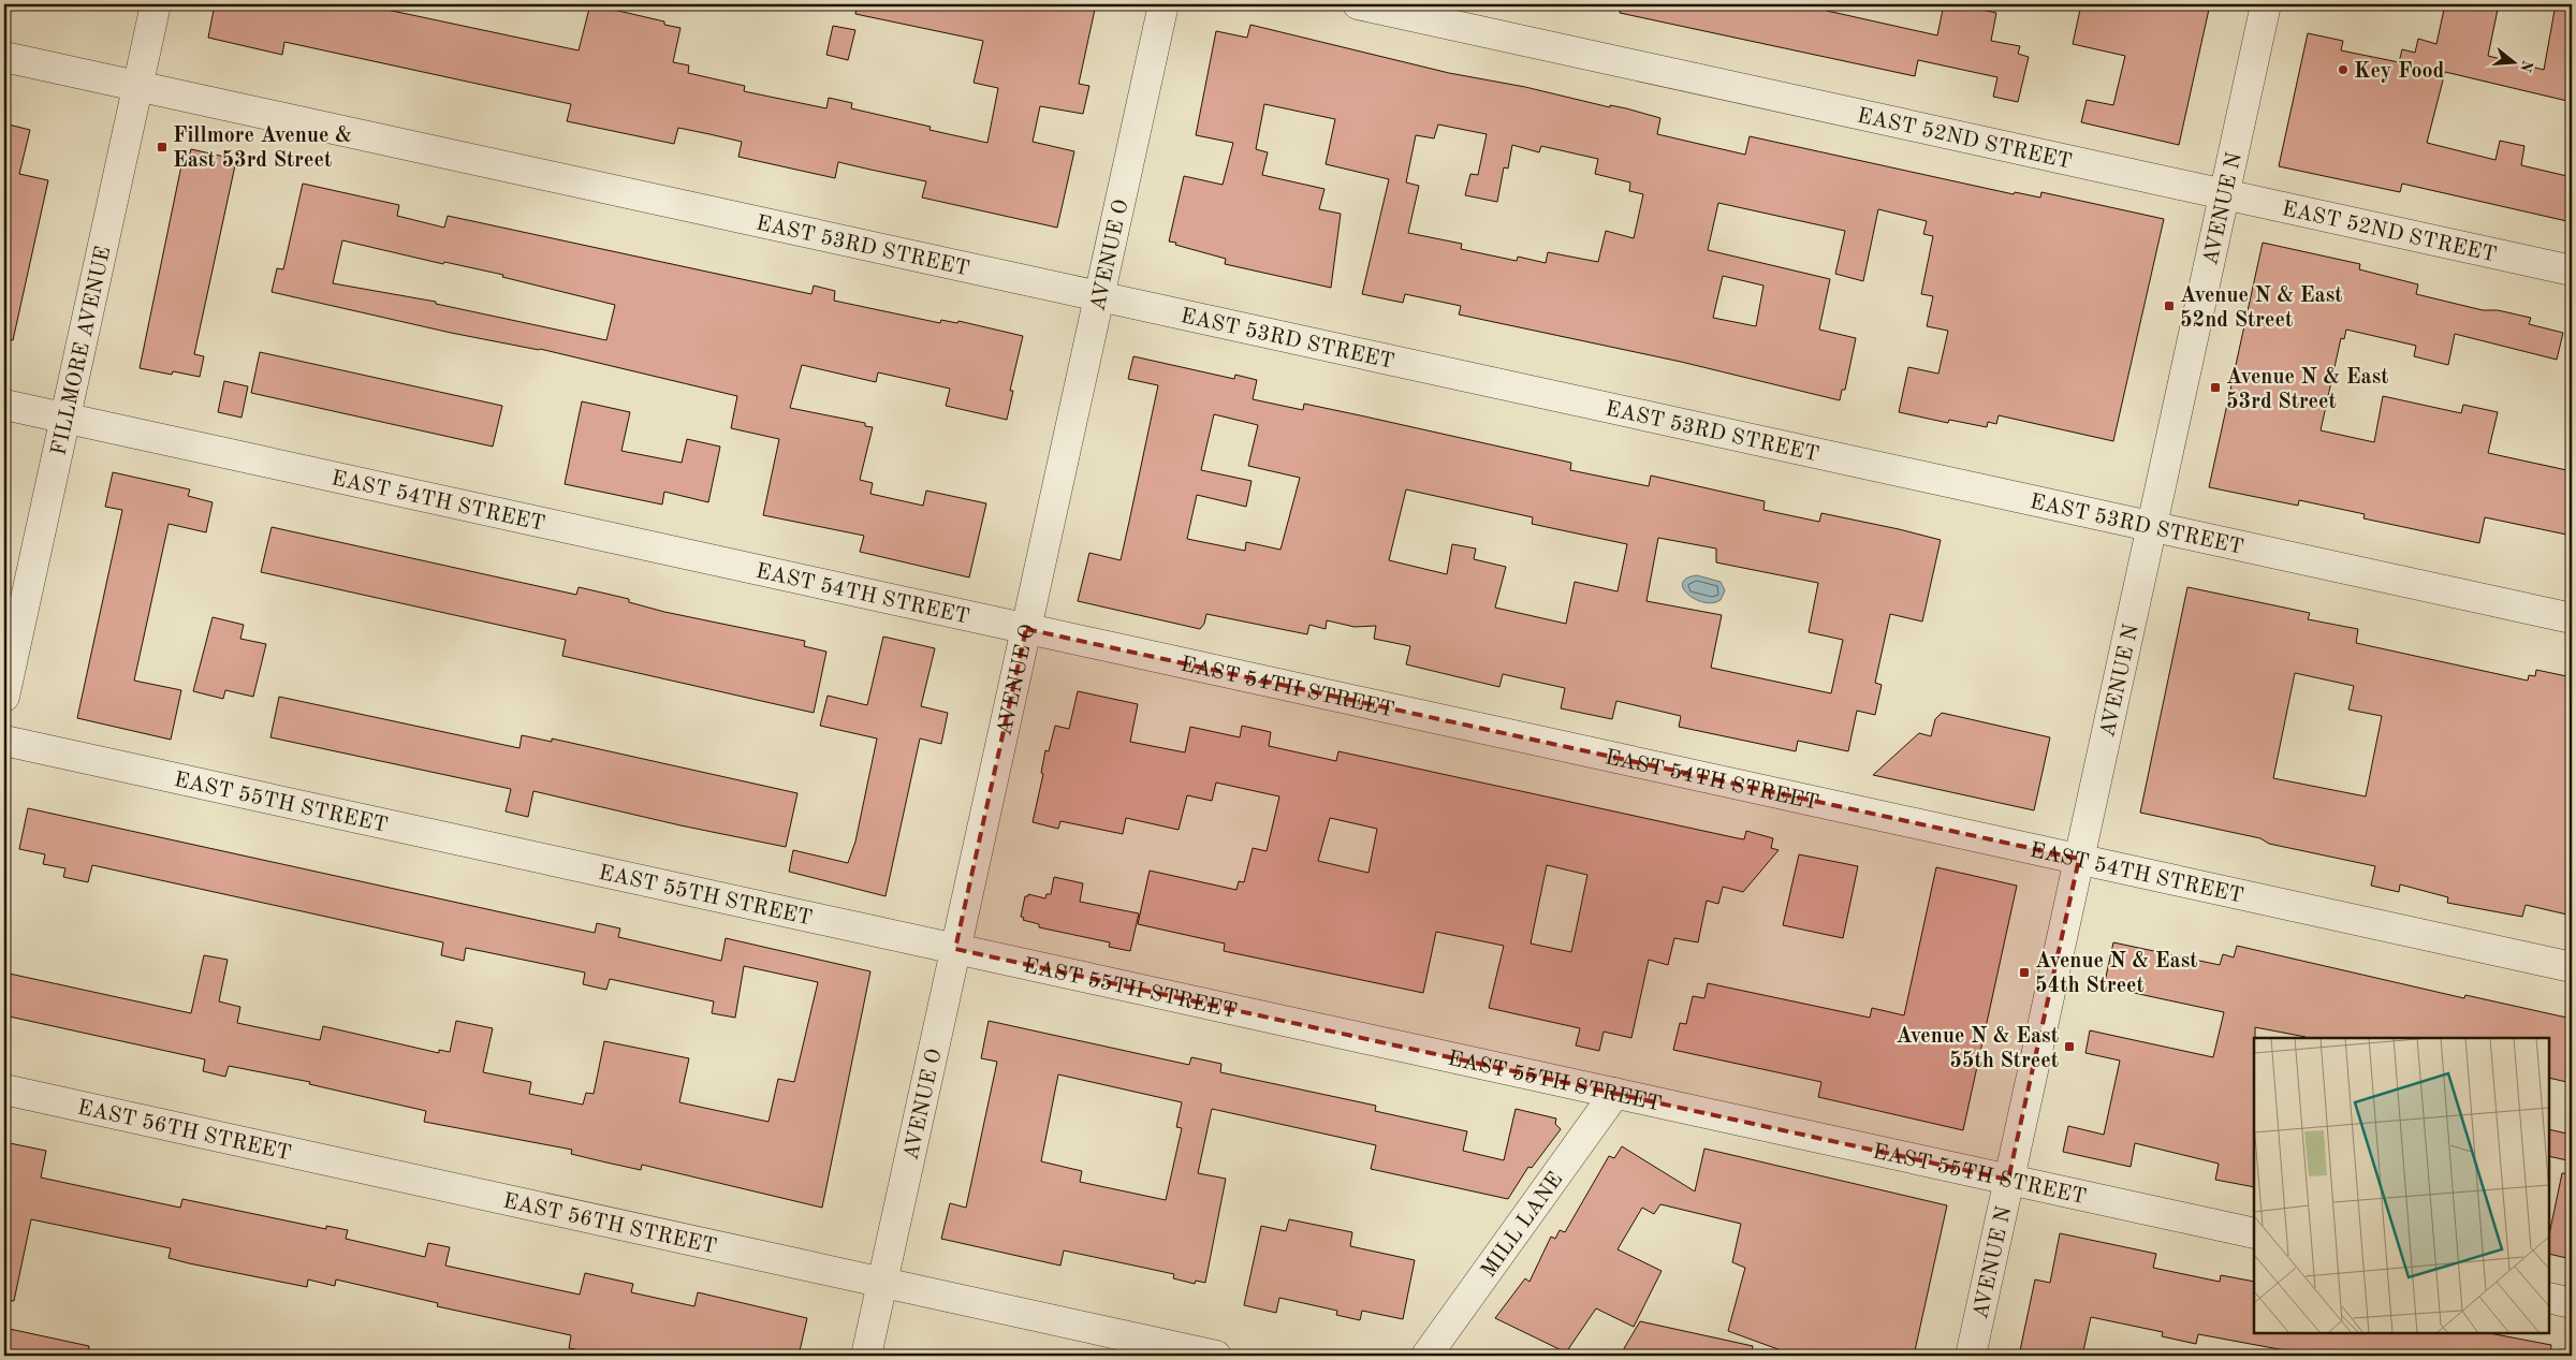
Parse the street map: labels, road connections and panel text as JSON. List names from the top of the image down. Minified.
{"streets":{"street":["EAST 52ND STREET","AVENUE N","EAST 53RD STREET","AVENUE O","FILLMORE AVENUE","EAST 54TH STREET","EAST 55TH STREET","EAST 56TH STREET","MILL LANE"]},"crossings":[["EAST 52ND STREET","AVENUE N"],["AVENUE N","EAST 53RD STREET"],["AVENUE N","EAST 54TH STREET"],["AVENUE N","EAST 55TH STREET"],["EAST 53RD STREET","AVENUE O"],["EAST 53RD STREET","FILLMORE AVENUE"],["AVENUE O","EAST 54TH STREET"],["AVENUE O","EAST 55TH STREET"],["AVENUE O","EAST 56TH STREET"],["FILLMORE AVENUE","EAST 54TH STREET"],["EAST 55TH STREET","MILL LANE"]],"places":{"other":["Key Food"],"transit":["Fillmore Avenue & East 53rd Street","Avenue N & East 52nd Street","Avenue N & East 53rd Street","Avenue N & East 54th Street","Avenue N & East 55th Street"]},"north":"right"}
